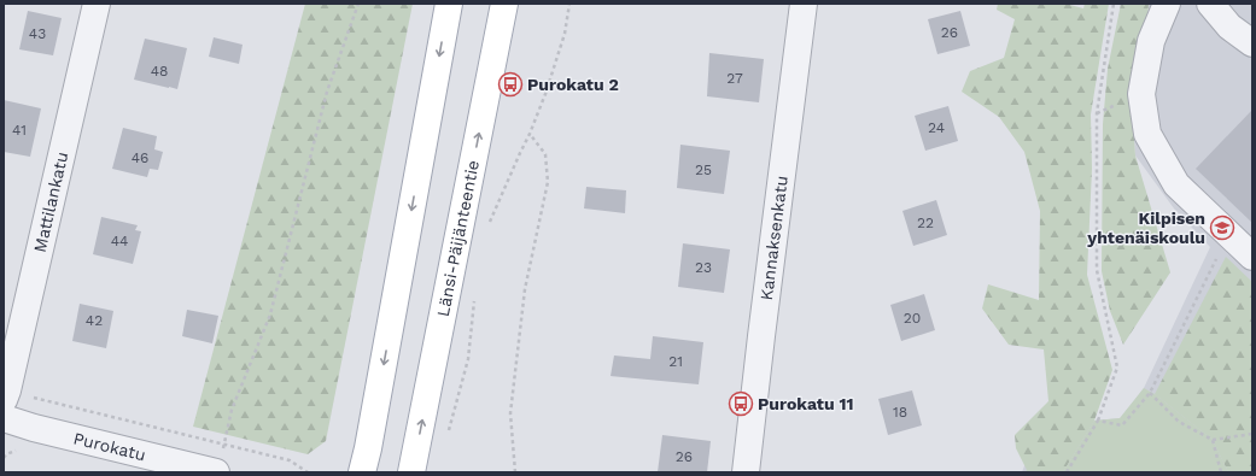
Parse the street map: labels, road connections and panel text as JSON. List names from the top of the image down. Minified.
{"streets":{"main road":["Länsi-Päijänteentie"],"street":["Mattilankatu","Kannaksenkatu","Purokatu"]},"places":{"bus stop":["Purokatu 2","Purokatu 11"],"school or university":["Kilpisen yhtenäiskoulu"]},"house_numbers":["26","43","48","27","24","41","46","25","22","44","23","20","42","21","18","26"]}
